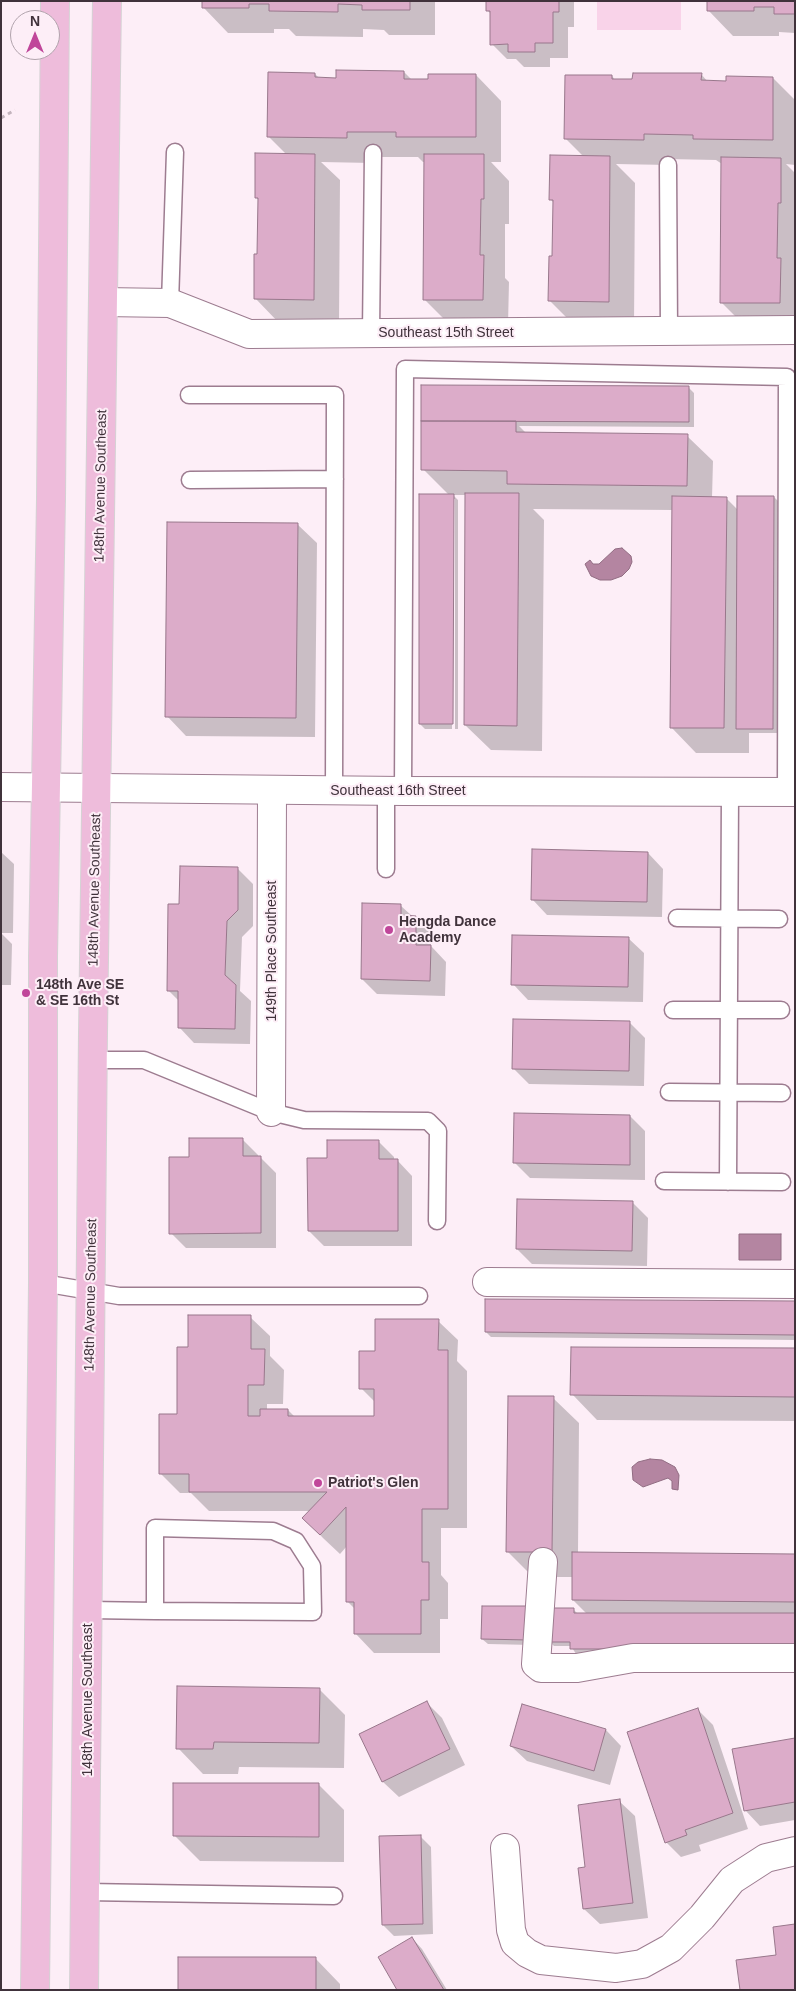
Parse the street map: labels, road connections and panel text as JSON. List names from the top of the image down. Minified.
{"streets":{"main road":["148th Avenue Southeast"],"street":["Southeast 15th Street","Southeast 16th Street","149th Place Southeast"]},"crossings":[["Southeast 15th Street","148th Avenue Southeast"],["148th Avenue Southeast","Southeast 16th Street"],["Southeast 16th Street","149th Place Southeast"]],"places":["Hengda Dance Academy","148th Ave SE & SE 16th St","Patriot's Glen"],"north":"top"}
